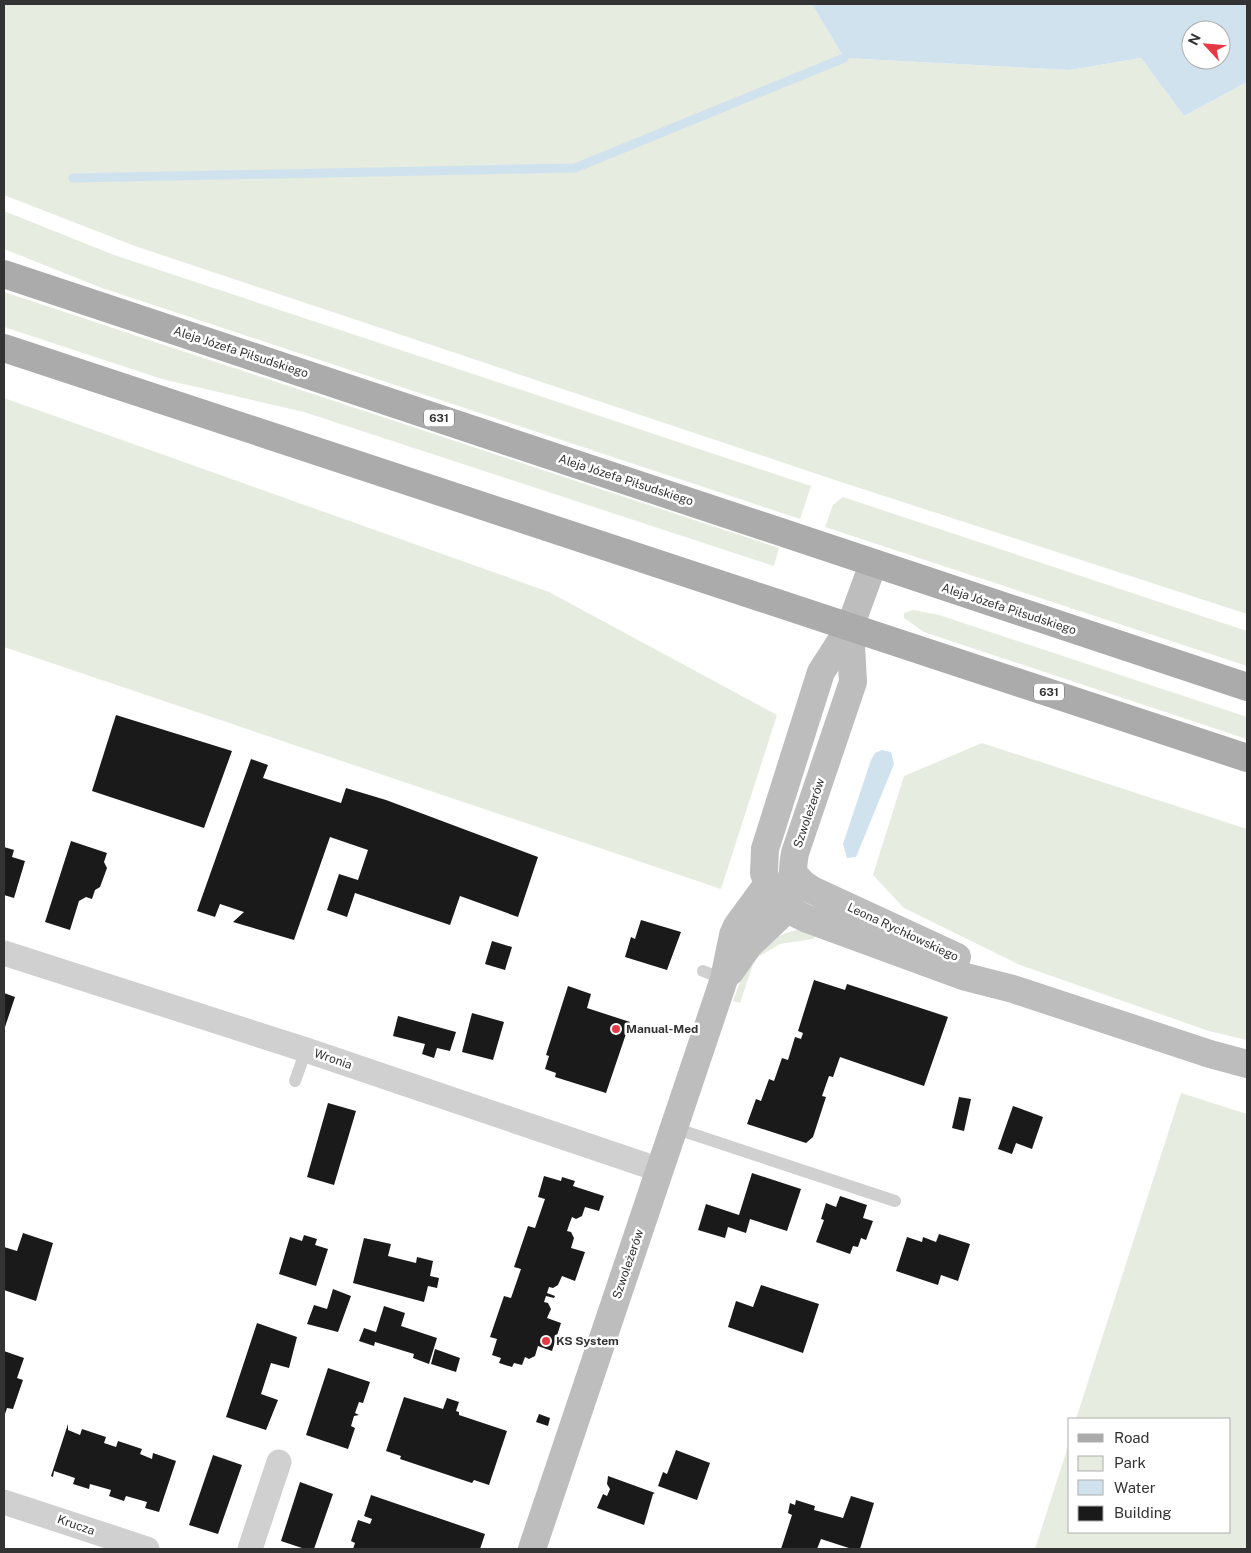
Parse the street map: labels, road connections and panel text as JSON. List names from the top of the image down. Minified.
{"streets":{"main road":["Aleja Józefa Piłsudskiego","631"],"street":["Szwoleżerów","Leona Rychłowskiego","Wronia","Krucza"]},"crossings":[["Aleja Józefa Piłsudskiego","Szwoleżerów"],["631","Szwoleżerów"],["Szwoleżerów","Leona Rychłowskiego"],["Szwoleżerów","Wronia"]],"places":["Manual-Med","KS System"],"legend":["Road","Park","Water","Building"],"north":"top left"}
